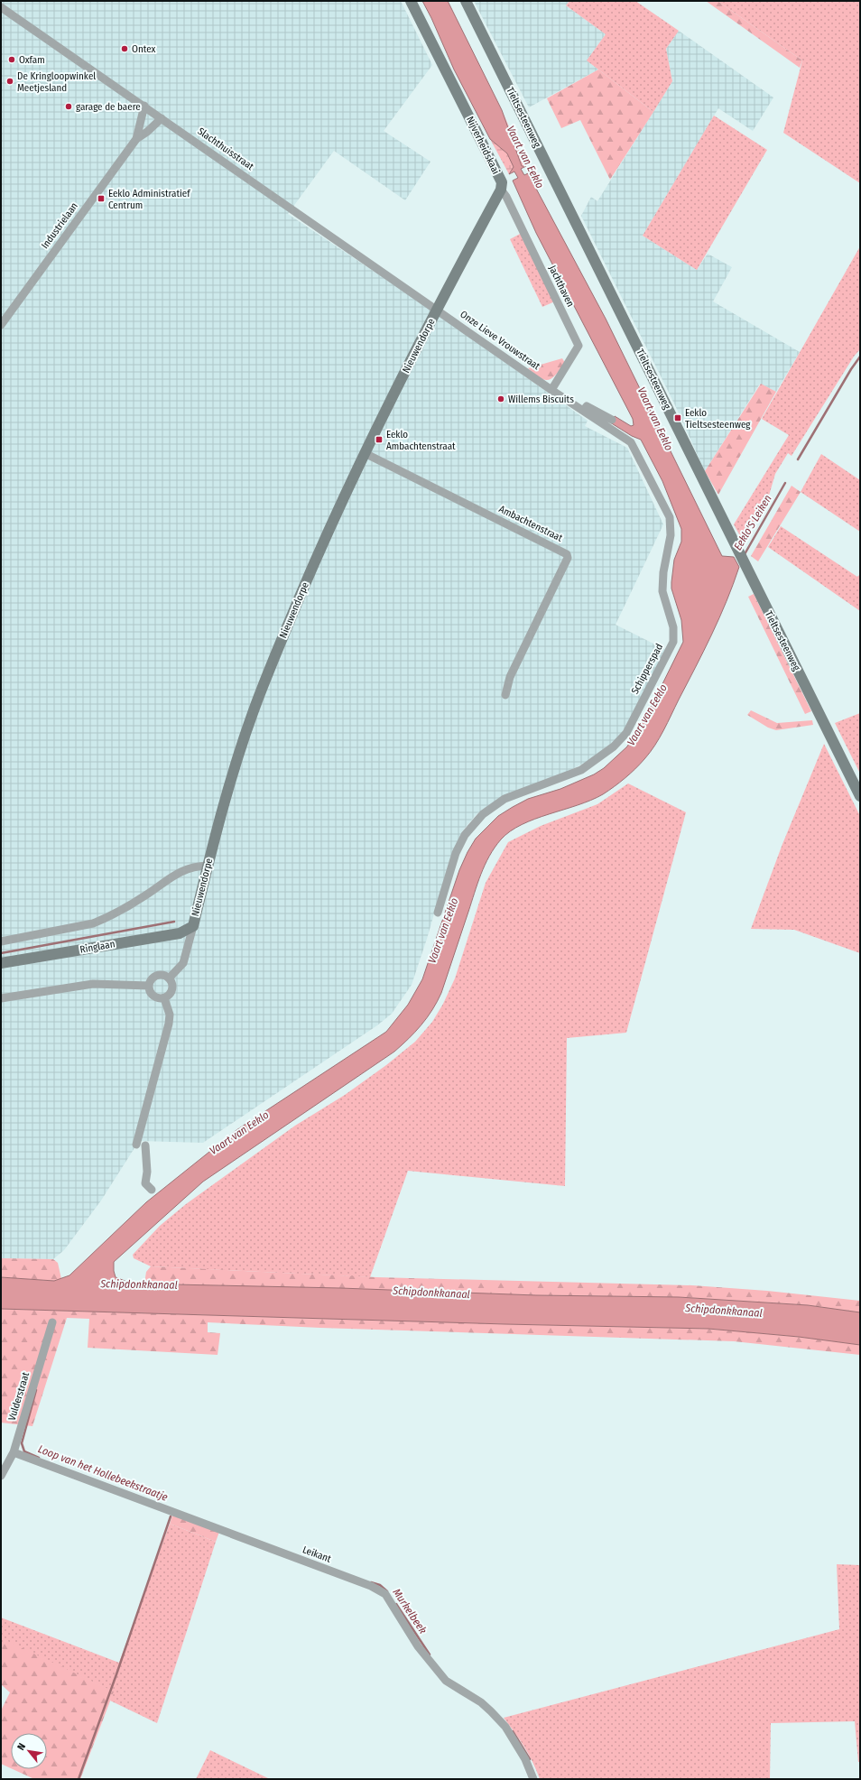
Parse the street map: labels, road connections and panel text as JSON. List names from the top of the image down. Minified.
{"streets":{"main road":["Tieltsesteenweg","Nijverheidskaai","Nieuwendorpe","Ringlaan"],"street":["Slachthuisstraat","Industrielaan","Jachthaven","Onze Lieve Vrouwstraat","Ambachtenstraat","Schipperspad","Vulderstraat","Leikant"]},"crossings":[["Nijverheidskaai","Jachthaven"],["Slachthuisstraat","Industrielaan"],["Slachthuisstraat","Onze Lieve Vrouwstraat"],["Slachthuisstraat","Nieuwendorpe"],["Jachthaven","Onze Lieve Vrouwstraat"],["Jachthaven","Schipperspad"],["Onze Lieve Vrouwstraat","Nieuwendorpe"],["Onze Lieve Vrouwstraat","Schipperspad"],["Nieuwendorpe","Ambachtenstraat"],["Nieuwendorpe","Ringlaan"],["Vulderstraat","Leikant"]],"water":["Vaart van Eeklo","Eeklo'S Leiken","Schipdonkkanaal","Loop van het Hollebeekstraatje","Murkelbeek"],"places":{"other":["Ontex","Oxfam","De Kringloopwinkel Meetjesland","garage de baere","Willems Biscuits"],"transit":["Eeklo Administratief Centrum","Eeklo Tieltsesteenweg","Eeklo Ambachtenstraat"]},"north":"top left"}
